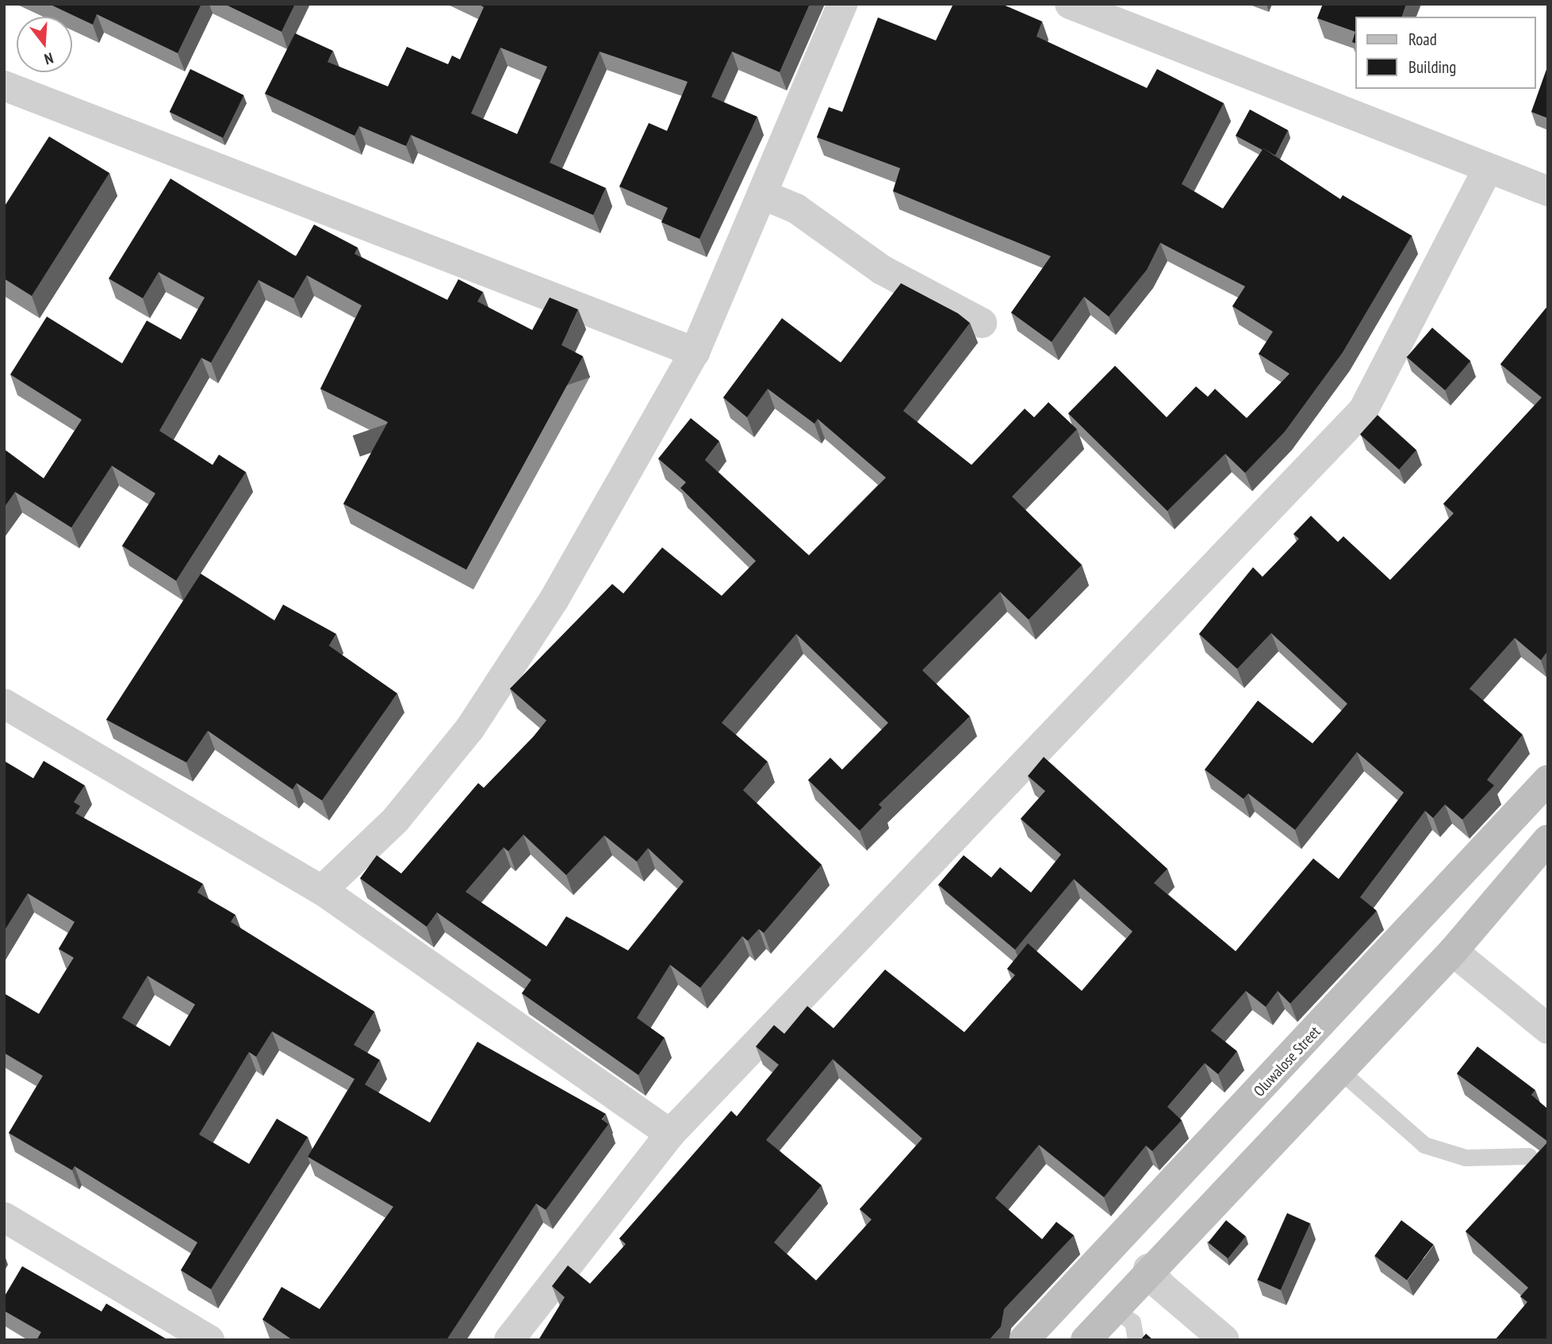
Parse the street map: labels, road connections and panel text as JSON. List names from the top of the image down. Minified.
{"streets":{"street":["Oluwalose Street"]},"legend":["Road","Building"],"north":"bottom"}
